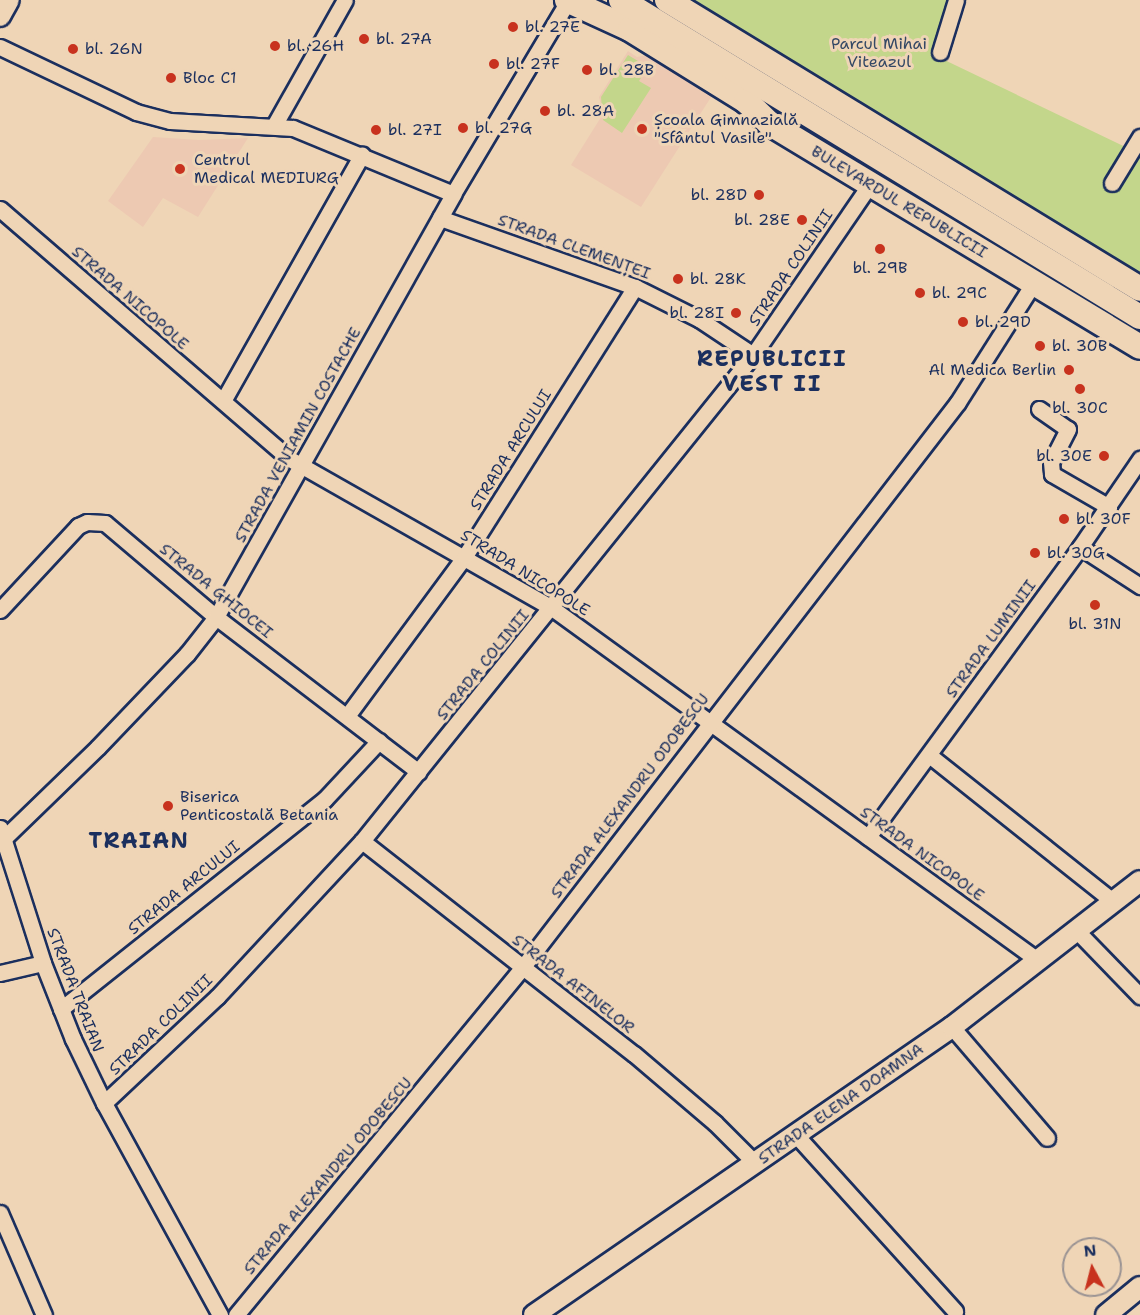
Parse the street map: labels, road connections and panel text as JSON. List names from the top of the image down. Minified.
{"streets":{"main road":["BULEVARDUL REPUBLICII"],"street":["STRADA CLEMENȚEI","STRADA COLINII","STRADA NICOPOLE","STRADA VENIAMIN COSTACHE","STRADA ARCULUI","STRADA GHIOCEI","STRADA LUMINII","STRADA ALEXANDRU ODOBESCU","STRADA AFINELOR","STRADA TRAIAN","STRADA ELENA DOAMNA"]},"crossings":[["BULEVARDUL REPUBLICII","STRADA COLINII"],["BULEVARDUL REPUBLICII","STRADA VENIAMIN COSTACHE"],["BULEVARDUL REPUBLICII","STRADA ALEXANDRU ODOBESCU"],["STRADA CLEMENȚEI","STRADA COLINII"],["STRADA CLEMENȚEI","STRADA VENIAMIN COSTACHE"],["STRADA CLEMENȚEI","STRADA ARCULUI"],["STRADA COLINII","STRADA NICOPOLE"],["STRADA COLINII","STRADA GHIOCEI"],["STRADA COLINII","STRADA AFINELOR"],["STRADA COLINII","STRADA TRAIAN"],["STRADA NICOPOLE","STRADA VENIAMIN COSTACHE"],["STRADA NICOPOLE","STRADA ARCULUI"],["STRADA NICOPOLE","STRADA LUMINII"],["STRADA NICOPOLE","STRADA ALEXANDRU ODOBESCU"],["STRADA NICOPOLE","STRADA ELENA DOAMNA"],["STRADA VENIAMIN COSTACHE","STRADA GHIOCEI"],["STRADA VENIAMIN COSTACHE","STRADA TRAIAN"],["STRADA ARCULUI","STRADA GHIOCEI"],["STRADA ARCULUI","STRADA TRAIAN"],["STRADA ALEXANDRU ODOBESCU","STRADA AFINELOR"],["STRADA AFINELOR","STRADA ELENA DOAMNA"]],"districts":["REPUBLICII VEST II","TRAIAN"],"parks":["Parcul Mihai Viteazul"],"places":["bl. 27E","bl. 27A","bl. 26H","bl. 26N","bl. 27F","bl. 28B","Bloc C1","bl. 28A","bl. 27G","Școala Gimnazială \"Sfântul Vasile\"","bl. 27I","Centrul Medical MEDIURG","bl. 28D","bl. 28E","bl. 29B","bl. 28K","bl. 29C","bl. 28I","bl. 29D","bl. 30B","Al Medica Berlin","bl. 30C","bl. 30E","bl. 30F","bl. 30G","bl. 31N","Biserica Penticostală Betania"],"north":"top"}
